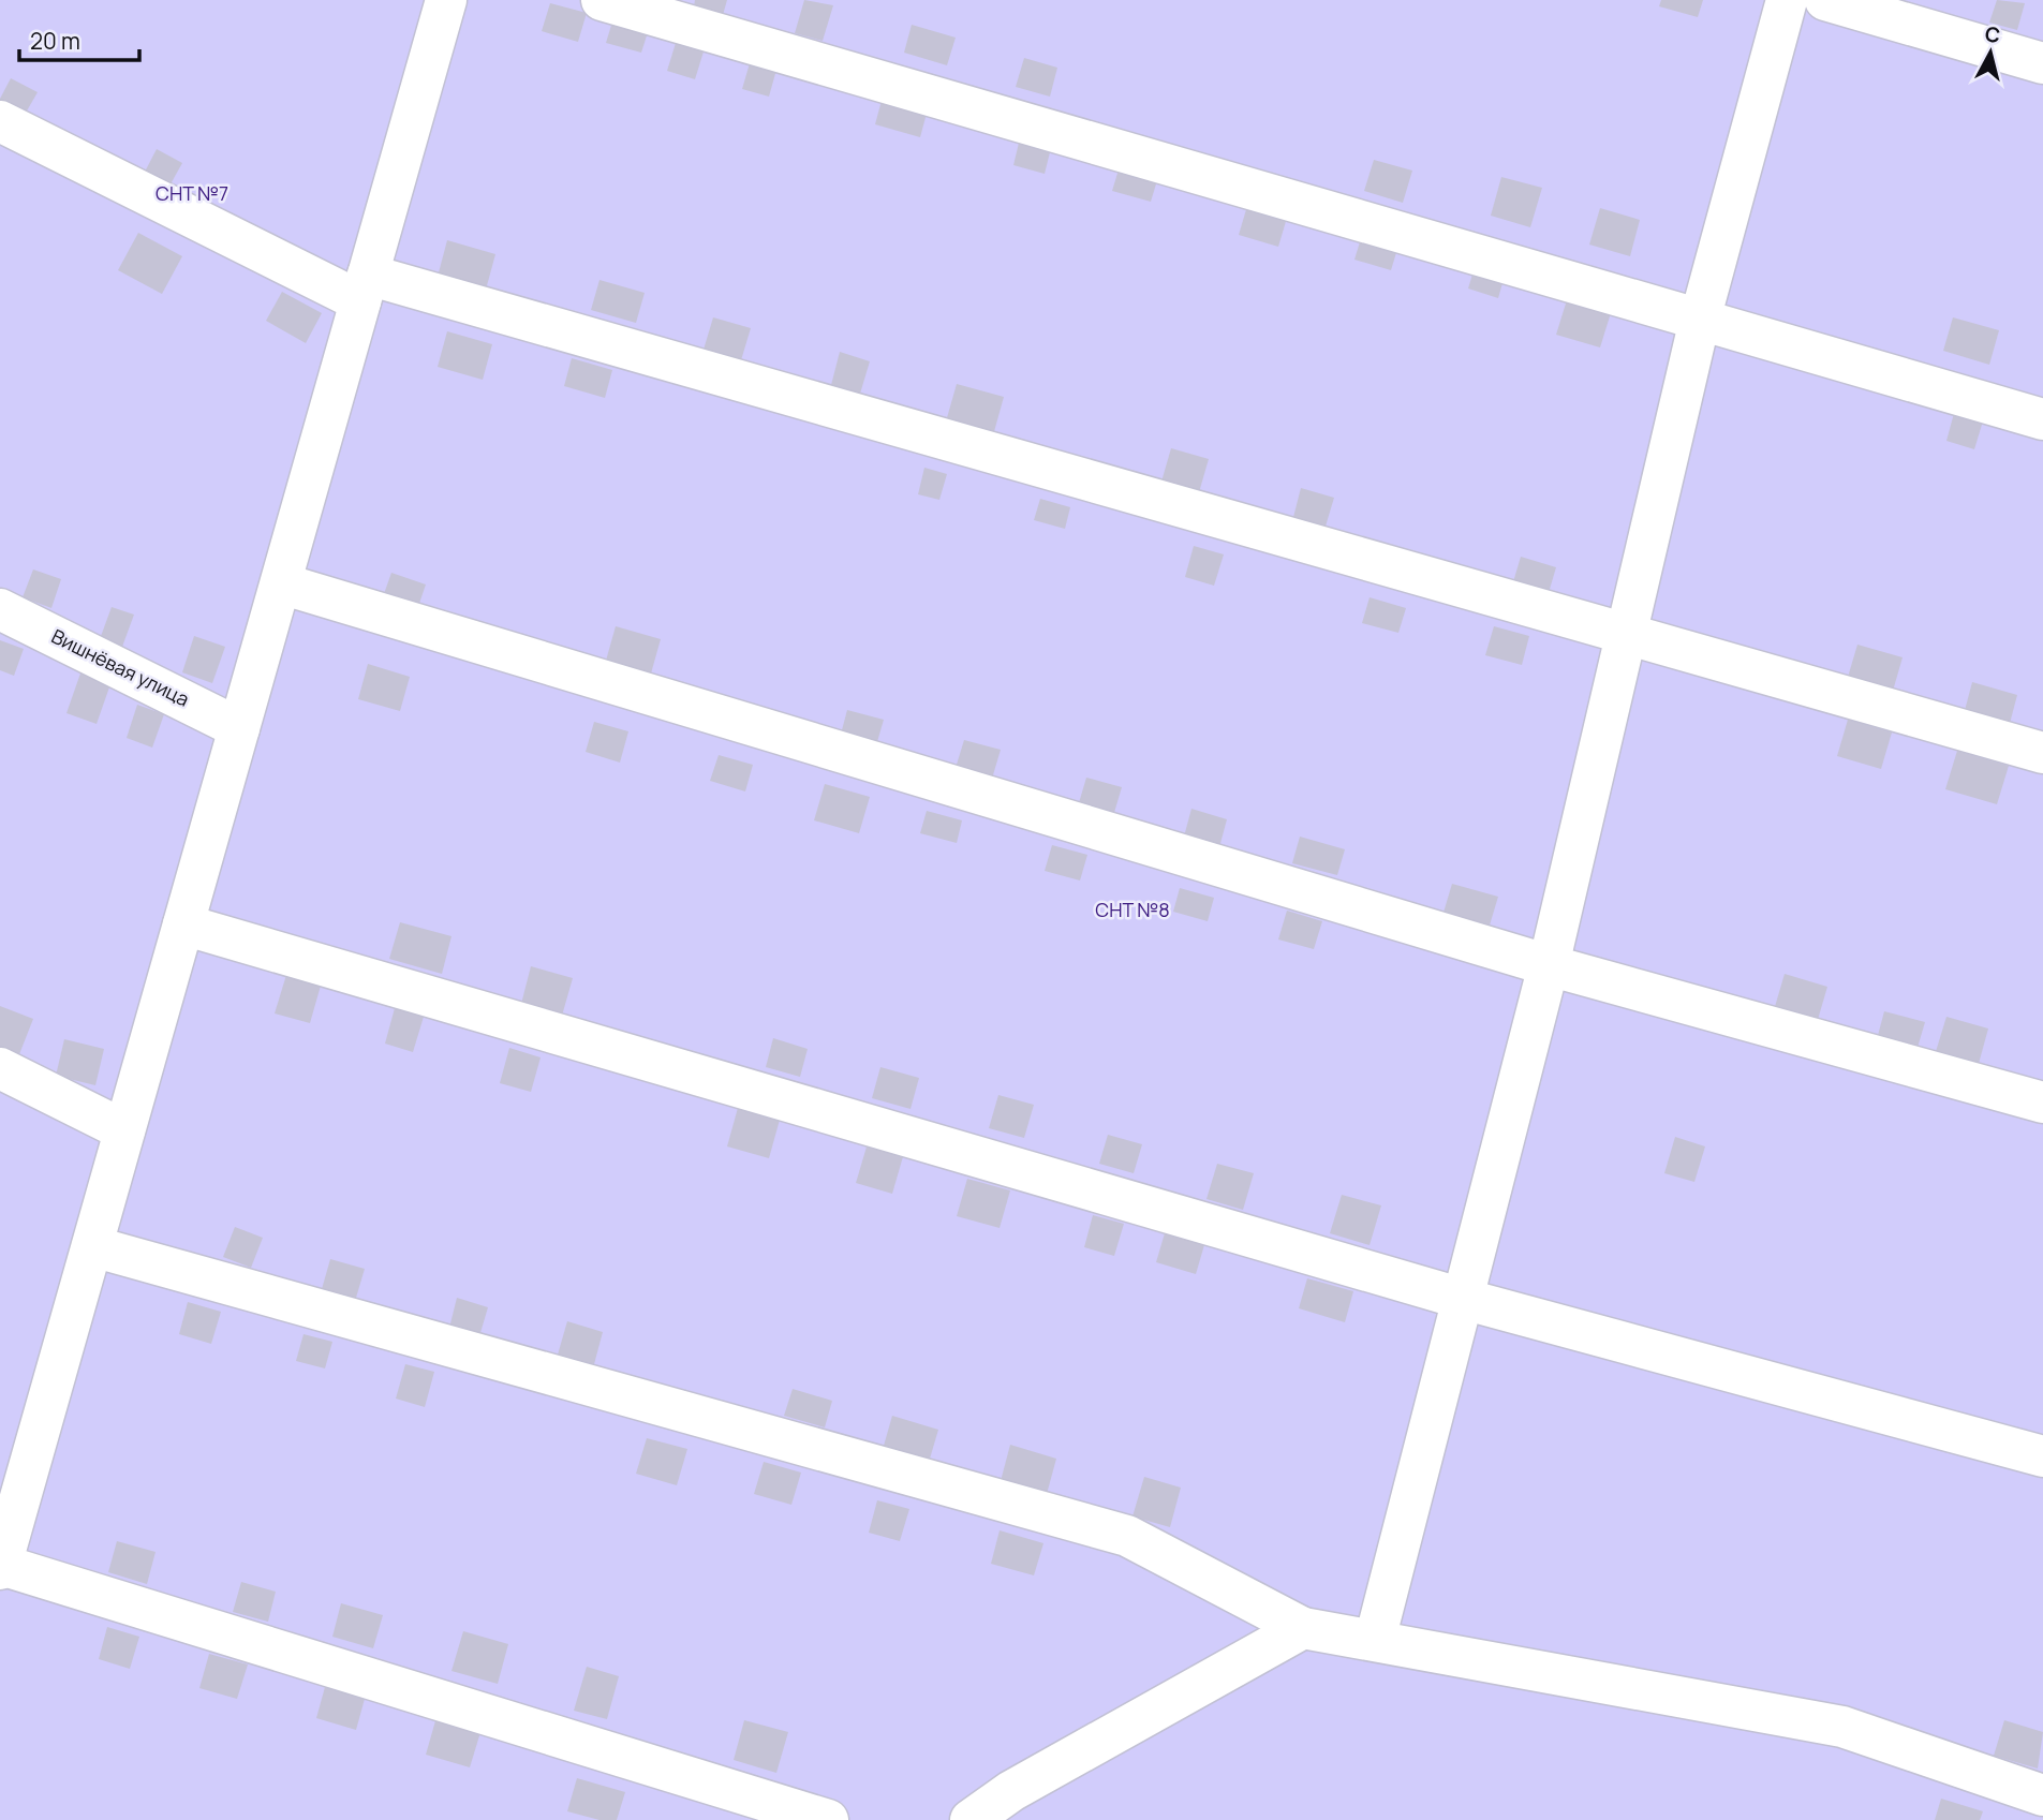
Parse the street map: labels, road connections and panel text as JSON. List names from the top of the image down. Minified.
{"streets":{"street":["Вишнёвая улица"]},"parks":["СНТ №7","СНТ №8"],"scale_bar":"20 m","north":"top"}
